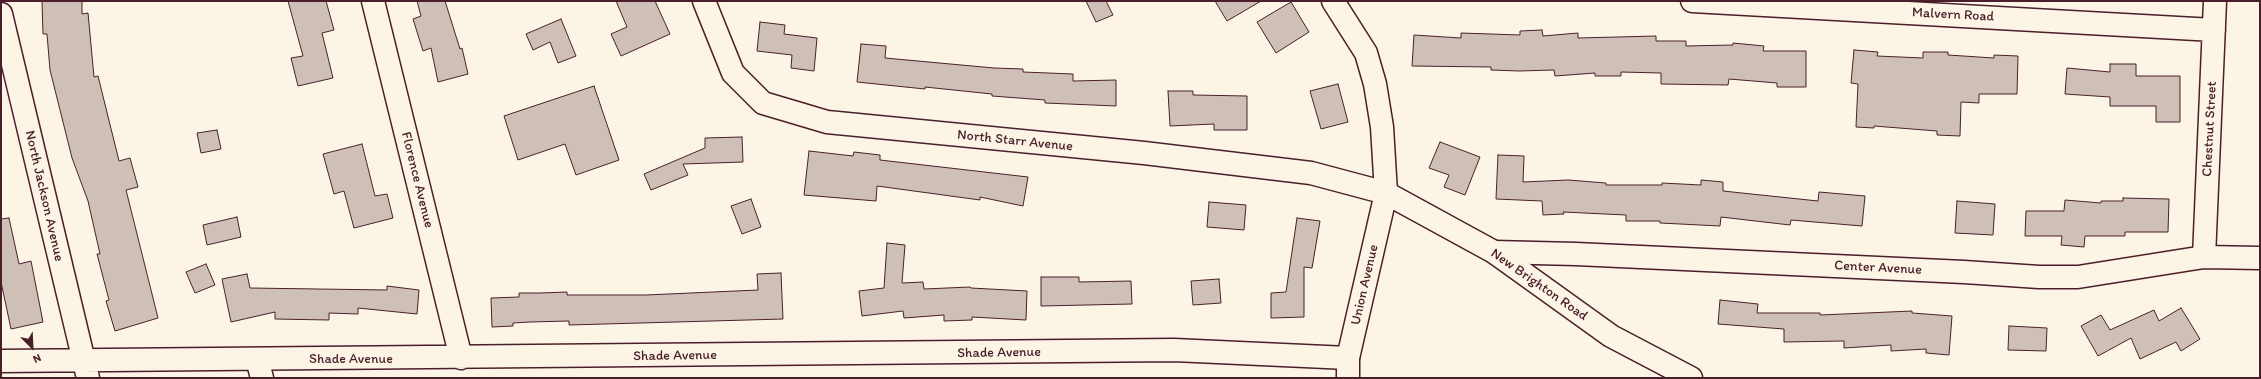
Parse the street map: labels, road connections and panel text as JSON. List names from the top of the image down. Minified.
{"streets":{"street":["Malvern Road","Chestnut Street","North Starr Avenue","Florence Avenue","North Jackson Avenue","Center Avenue","Union Avenue","New Brighton Road","Shade Avenue"]},"crossings":[["Malvern Road","Chestnut Street"],["Chestnut Street","Center Avenue"],["North Starr Avenue","Union Avenue"],["North Starr Avenue","New Brighton Road"],["Florence Avenue","Shade Avenue"],["North Jackson Avenue","Shade Avenue"],["Center Avenue","New Brighton Road"],["Union Avenue","New Brighton Road"],["Union Avenue","Shade Avenue"]],"north":"bottom right"}
